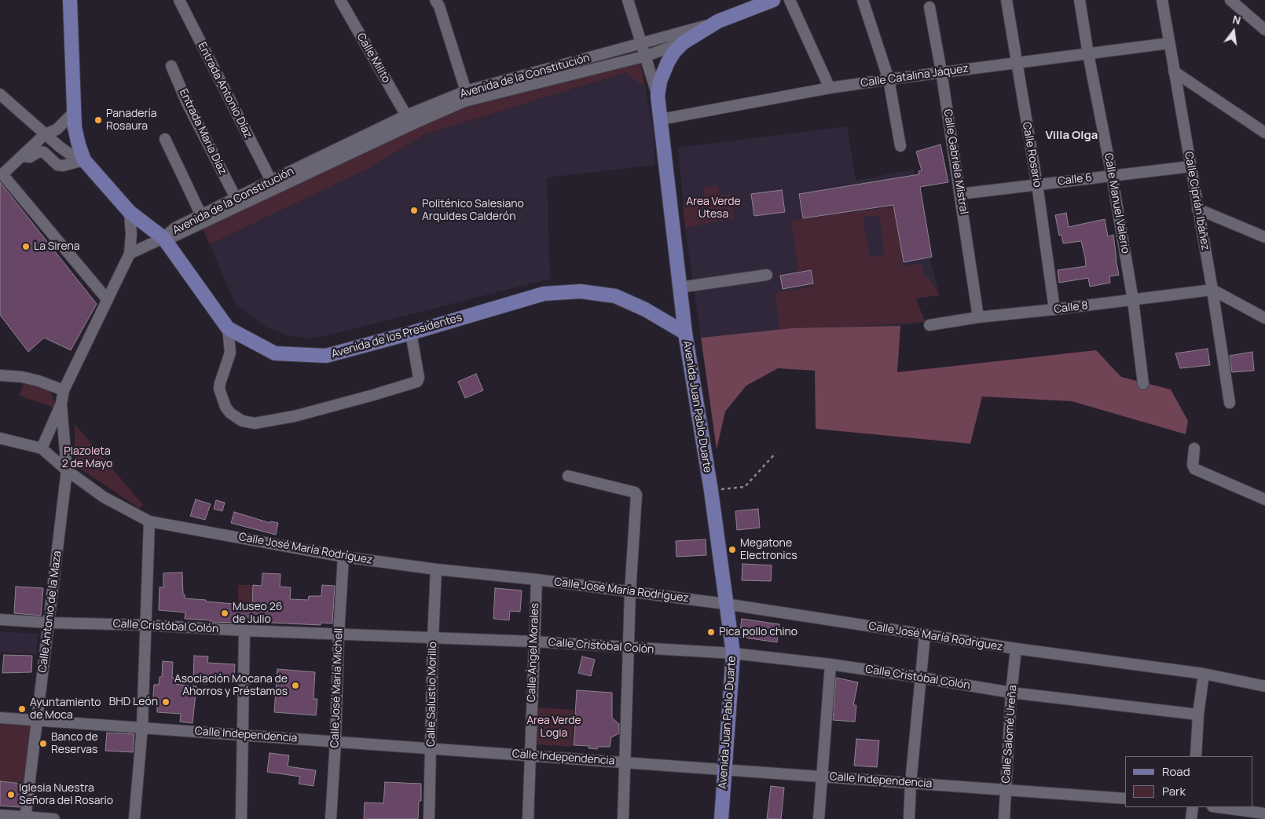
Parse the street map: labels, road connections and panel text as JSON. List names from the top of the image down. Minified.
{"streets":{"main road":["Avenida de los Presidentes","Avenida Juan Pablo Duarte"],"street":["Calle Milito","Avenida de la Constitución","Calle Catalina Jáquez","Entrada Antonio Díaz","Entrada María Díaz","Calle Rosario","Calle Gabriela Mistral","Calle 6","Calle Ciprián Ibáñez","Calle Manuel Valerio","Calle 8","Calle José María Rodríguez","Calle Antonio de la Maza","Calle Cristóbal Colón","Calle Ángel Morales","Calle José María Michell","Calle Salustio Morillo","Calle Salomé Ureña","Calle Independencia"]},"crossings":[["Calle Milito","Avenida de la Constitución"],["Avenida de la Constitución","Entrada Antonio Díaz"],["Avenida de la Constitución","Entrada María Díaz"],["Avenida de la Constitución","Avenida de los Presidentes"],["Avenida de la Constitución","Avenida Juan Pablo Duarte"],["Calle Catalina Jáquez","Calle Rosario"],["Calle Catalina Jáquez","Calle Gabriela Mistral"],["Calle Catalina Jáquez","Calle Ciprián Ibáñez"],["Calle Catalina Jáquez","Calle Manuel Valerio"],["Calle Catalina Jáquez","Avenida Juan Pablo Duarte"],["Calle Rosario","Calle 6"],["Calle Rosario","Calle 8"],["Calle Gabriela Mistral","Calle 6"],["Calle Gabriela Mistral","Calle 8"],["Calle 6","Calle Ciprián Ibáñez"],["Calle 6","Calle Manuel Valerio"],["Calle Ciprián Ibáñez","Calle 8"],["Calle Manuel Valerio","Calle 8"],["Avenida de los Presidentes","Avenida Juan Pablo Duarte"],["Avenida Juan Pablo Duarte","Calle José María Rodríguez"],["Avenida Juan Pablo Duarte","Calle Cristóbal Colón"],["Avenida Juan Pablo Duarte","Calle Independencia"],["Calle José María Rodríguez","Calle Antonio de la Maza"],["Calle José María Rodríguez","Calle Ángel Morales"],["Calle José María Rodríguez","Calle José María Michell"],["Calle José María Rodríguez","Calle Salustio Morillo"],["Calle José María Rodríguez","Calle Salomé Ureña"],["Calle Antonio de la Maza","Calle Cristóbal Colón"],["Calle Antonio de la Maza","Calle Independencia"],["Calle Cristóbal Colón","Calle Ángel Morales"],["Calle Cristóbal Colón","Calle José María Michell"],["Calle Cristóbal Colón","Calle Salustio Morillo"],["Calle Cristóbal Colón","Calle Salomé Ureña"],["Calle Ángel Morales","Calle Independencia"],["Calle José María Michell","Calle Independencia"],["Calle Salustio Morillo","Calle Independencia"],["Calle Salomé Ureña","Calle Independencia"]],"districts":["Villa Olga"],"parks":["Area Verde Utesa","Plazoleta 2 de Mayo","Area Verde Logia"],"places":["Panadería Rosaura","Politénico Salesiano Arquides Calderón","La Sirena","Megatone Electronics","Museo 26 de Julio","Pica pollo chino","Asociación Mocana de Ahorros y Préstamos","BHD León","Ayuntamiento de Moca","Banco de Reservas","Iglesia Nuestra Señora del Rosario"],"legend":["Road","Park"],"north":"top"}
